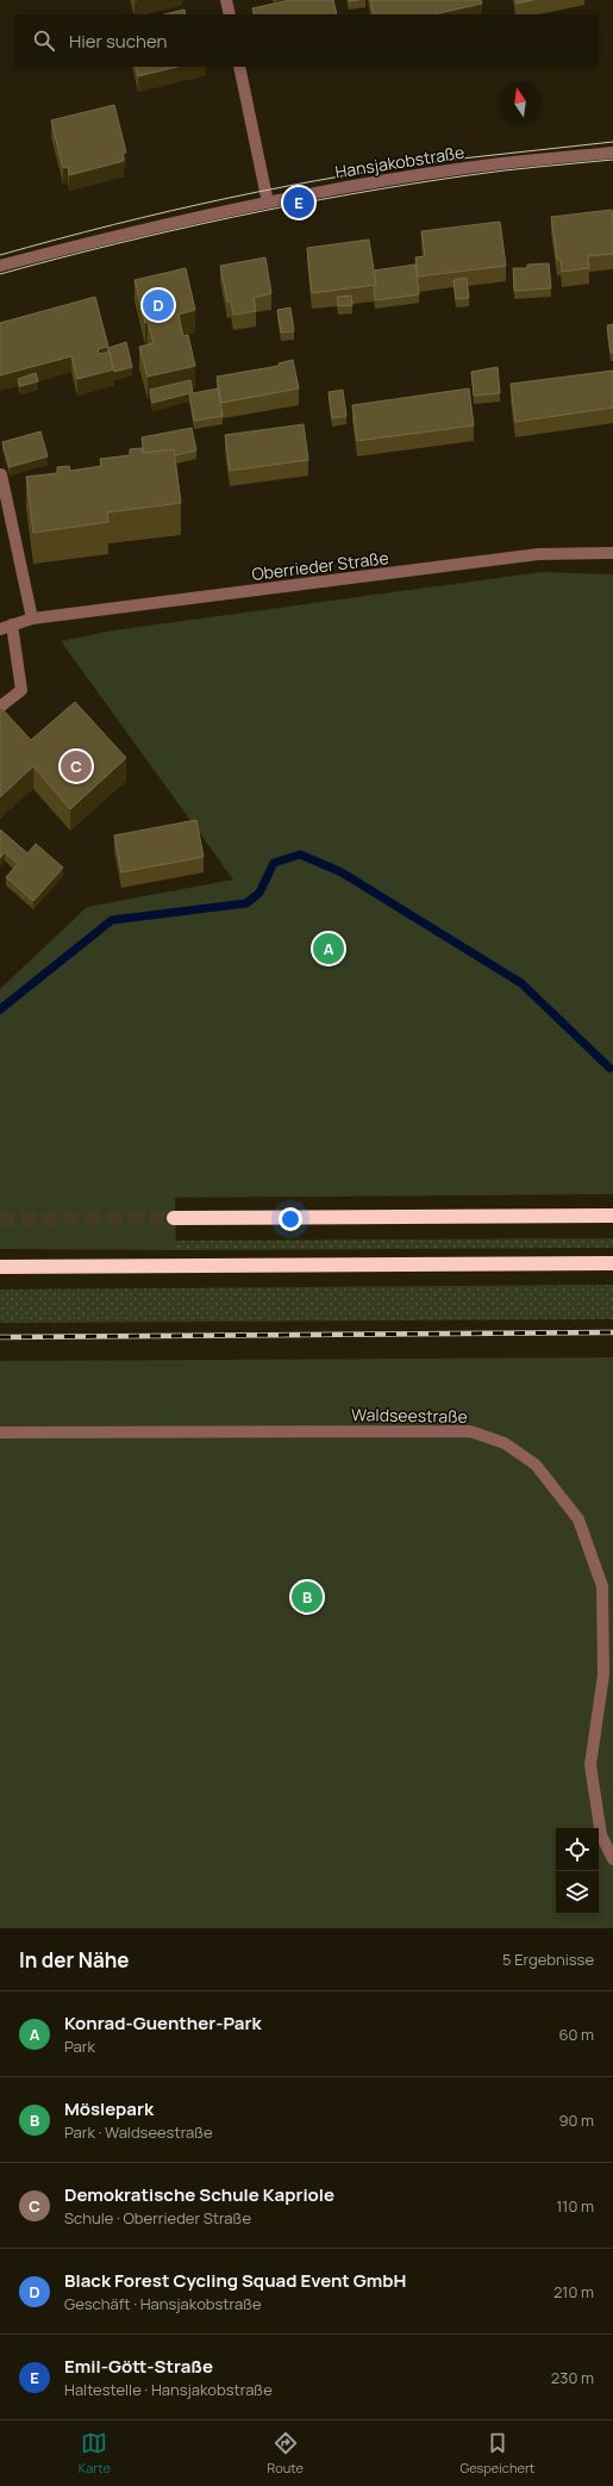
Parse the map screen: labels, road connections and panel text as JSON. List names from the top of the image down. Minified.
{"streets":{"street":["Hansjakobstraße","Oberrieder Straße","Waldseestraße"]},"north":"top","page":{"search":"Hier suchen","pins":["E","D","C","A","B"],"heading":["In der Nähe","5 Ergebnisse"],"list":[{"mark":"A","name":"Konrad-Guenther-Park","note":"Park","value":"60 m"},{"mark":"B","name":"Möslepark","note":"Park · Waldseestraße","value":"90 m"},{"mark":"C","name":"Demokratische Schule Kapriole","note":"Schule · Oberrieder Straße","value":"110 m"},{"mark":"D","name":"Black Forest Cycling Squad Event GmbH","note":"Geschäft · Hansjakobstraße","value":"210 m"},{"mark":"E","name":"Emil-Gött-Straße","note":"Haltestelle · Hansjakobstraße","value":"230 m"}],"nav":["Karte","Route","Gespeichert"]}}
